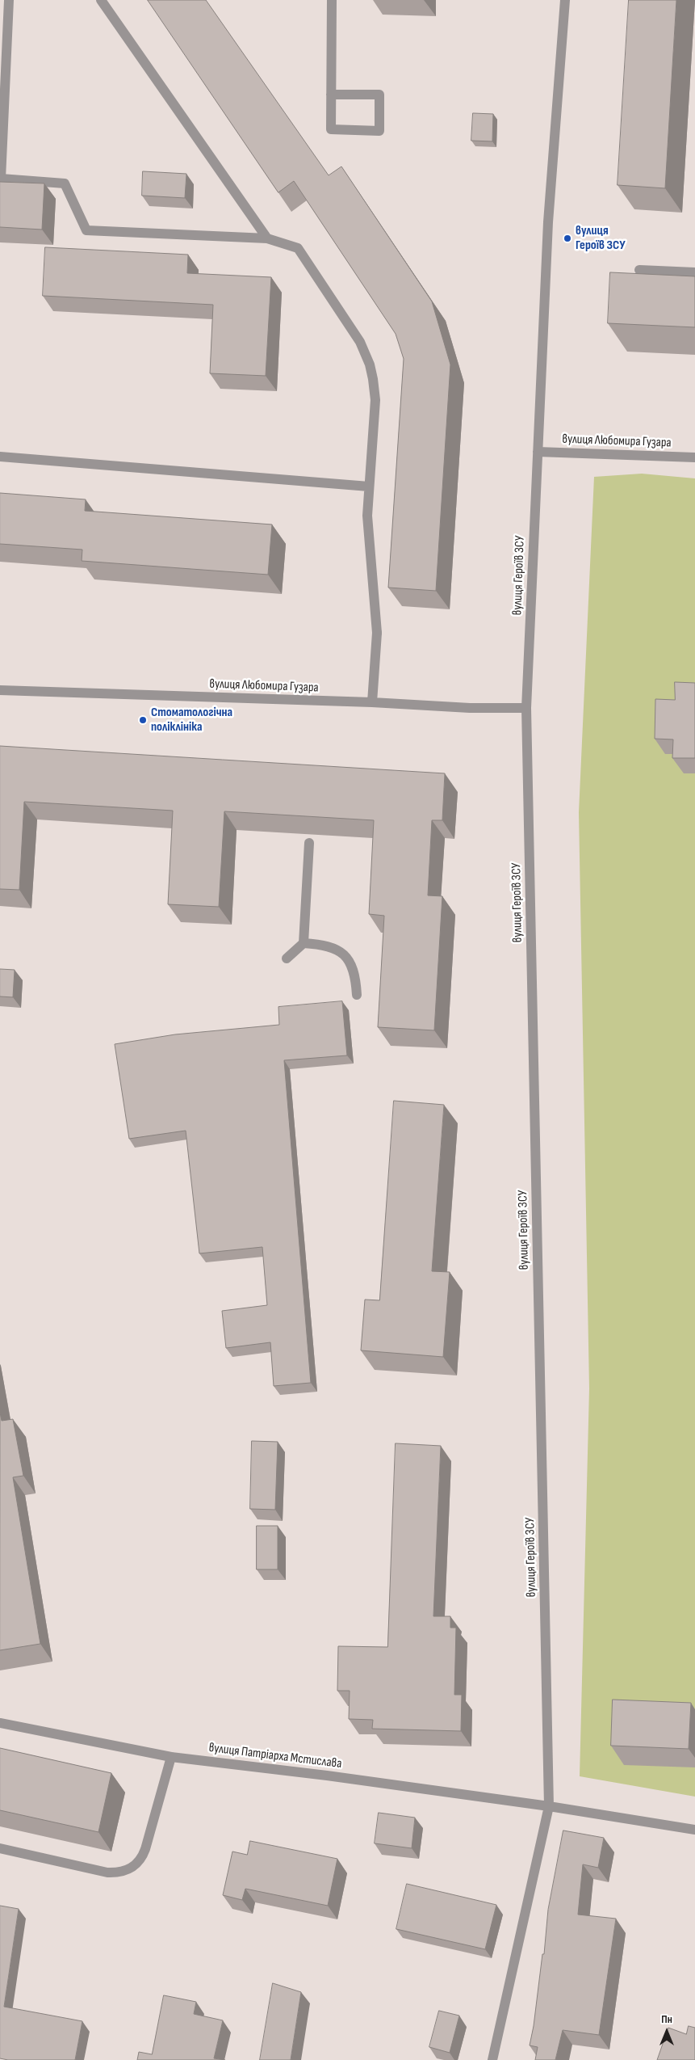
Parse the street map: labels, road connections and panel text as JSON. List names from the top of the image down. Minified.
{"streets":{"street":["вулиця Любомира Гузара","вулиця Героїв ЗСУ","вулиця Патріарха Мстислава"]},"crossings":[["вулиця Любомира Гузара","вулиця Героїв ЗСУ"],["вулиця Героїв ЗСУ","вулиця Патріарха Мстислава"]],"places":["вулиця Героїв ЗСУ","Стоматологічна поліклініка"],"north":"top"}
